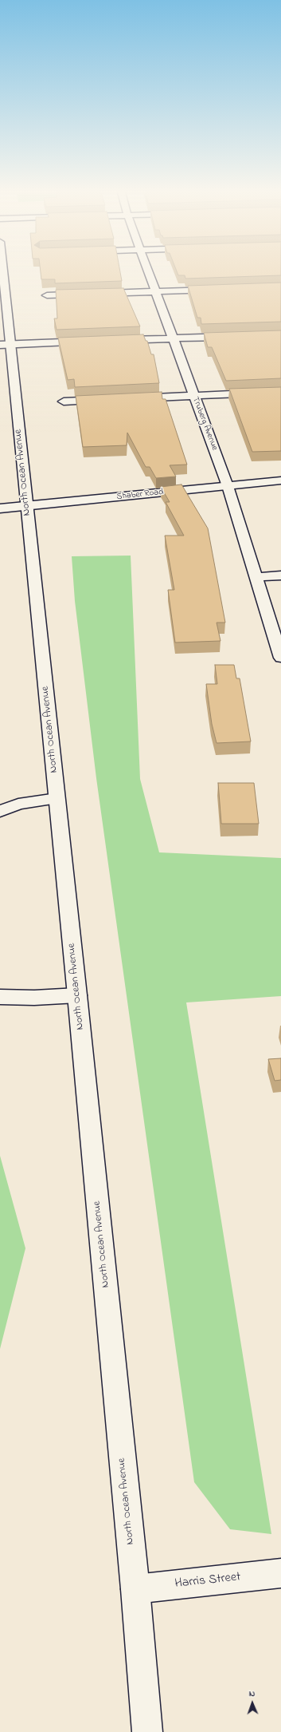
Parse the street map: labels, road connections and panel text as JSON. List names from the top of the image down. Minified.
{"streets":{"street":["Truberg Avenue","North Ocean Avenue","Shaber Road","Harris Street"]},"crossings":[["Truberg Avenue","Shaber Road"],["North Ocean Avenue","Shaber Road"],["North Ocean Avenue","Harris Street"]],"north":"top"}
